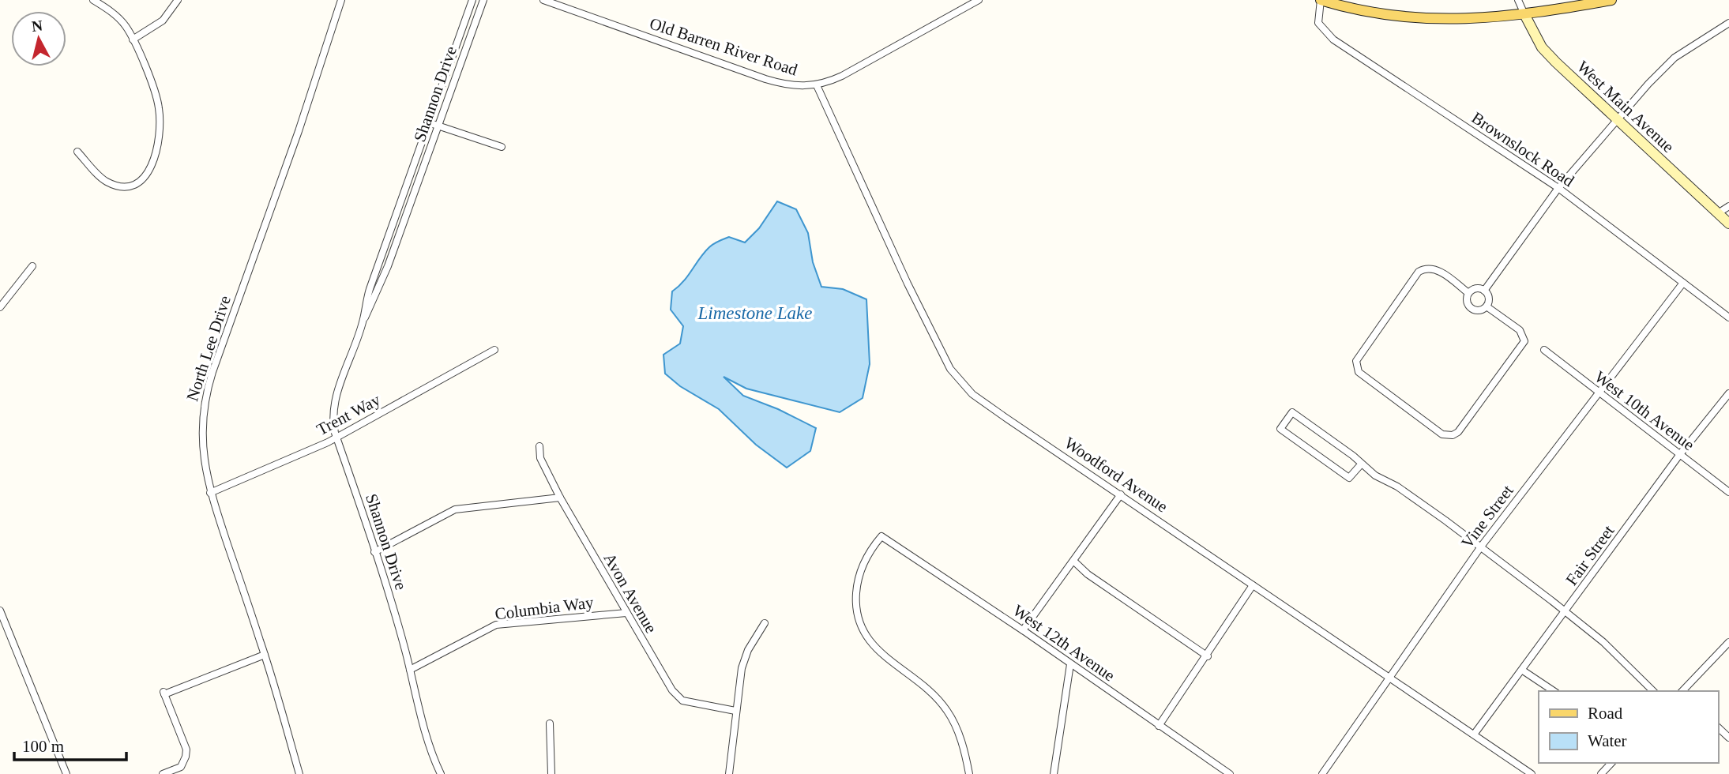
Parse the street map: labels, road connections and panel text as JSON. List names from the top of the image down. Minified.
{"streets":{"street":["Old Barren River Road","Shannon Drive","West Main Avenue","Brownslock Road","North Lee Drive","West 10th Avenue","Trent Way","Woodford Avenue","Vine Street","Fair Street","Avon Avenue","Columbia Way","West 12th Avenue"]},"crossings":[["Old Barren River Road","Woodford Avenue"],["Shannon Drive","Trent Way"],["Shannon Drive","Columbia Way"],["Brownslock Road","Vine Street"],["North Lee Drive","Trent Way"],["West 10th Avenue","Vine Street"],["West 10th Avenue","Fair Street"],["Woodford Avenue","Vine Street"],["Woodford Avenue","Fair Street"],["Avon Avenue","Columbia Way"]],"water":["Limestone Lake"],"legend":["Road","Water"],"scale_bar":"100 m","north":"top"}
